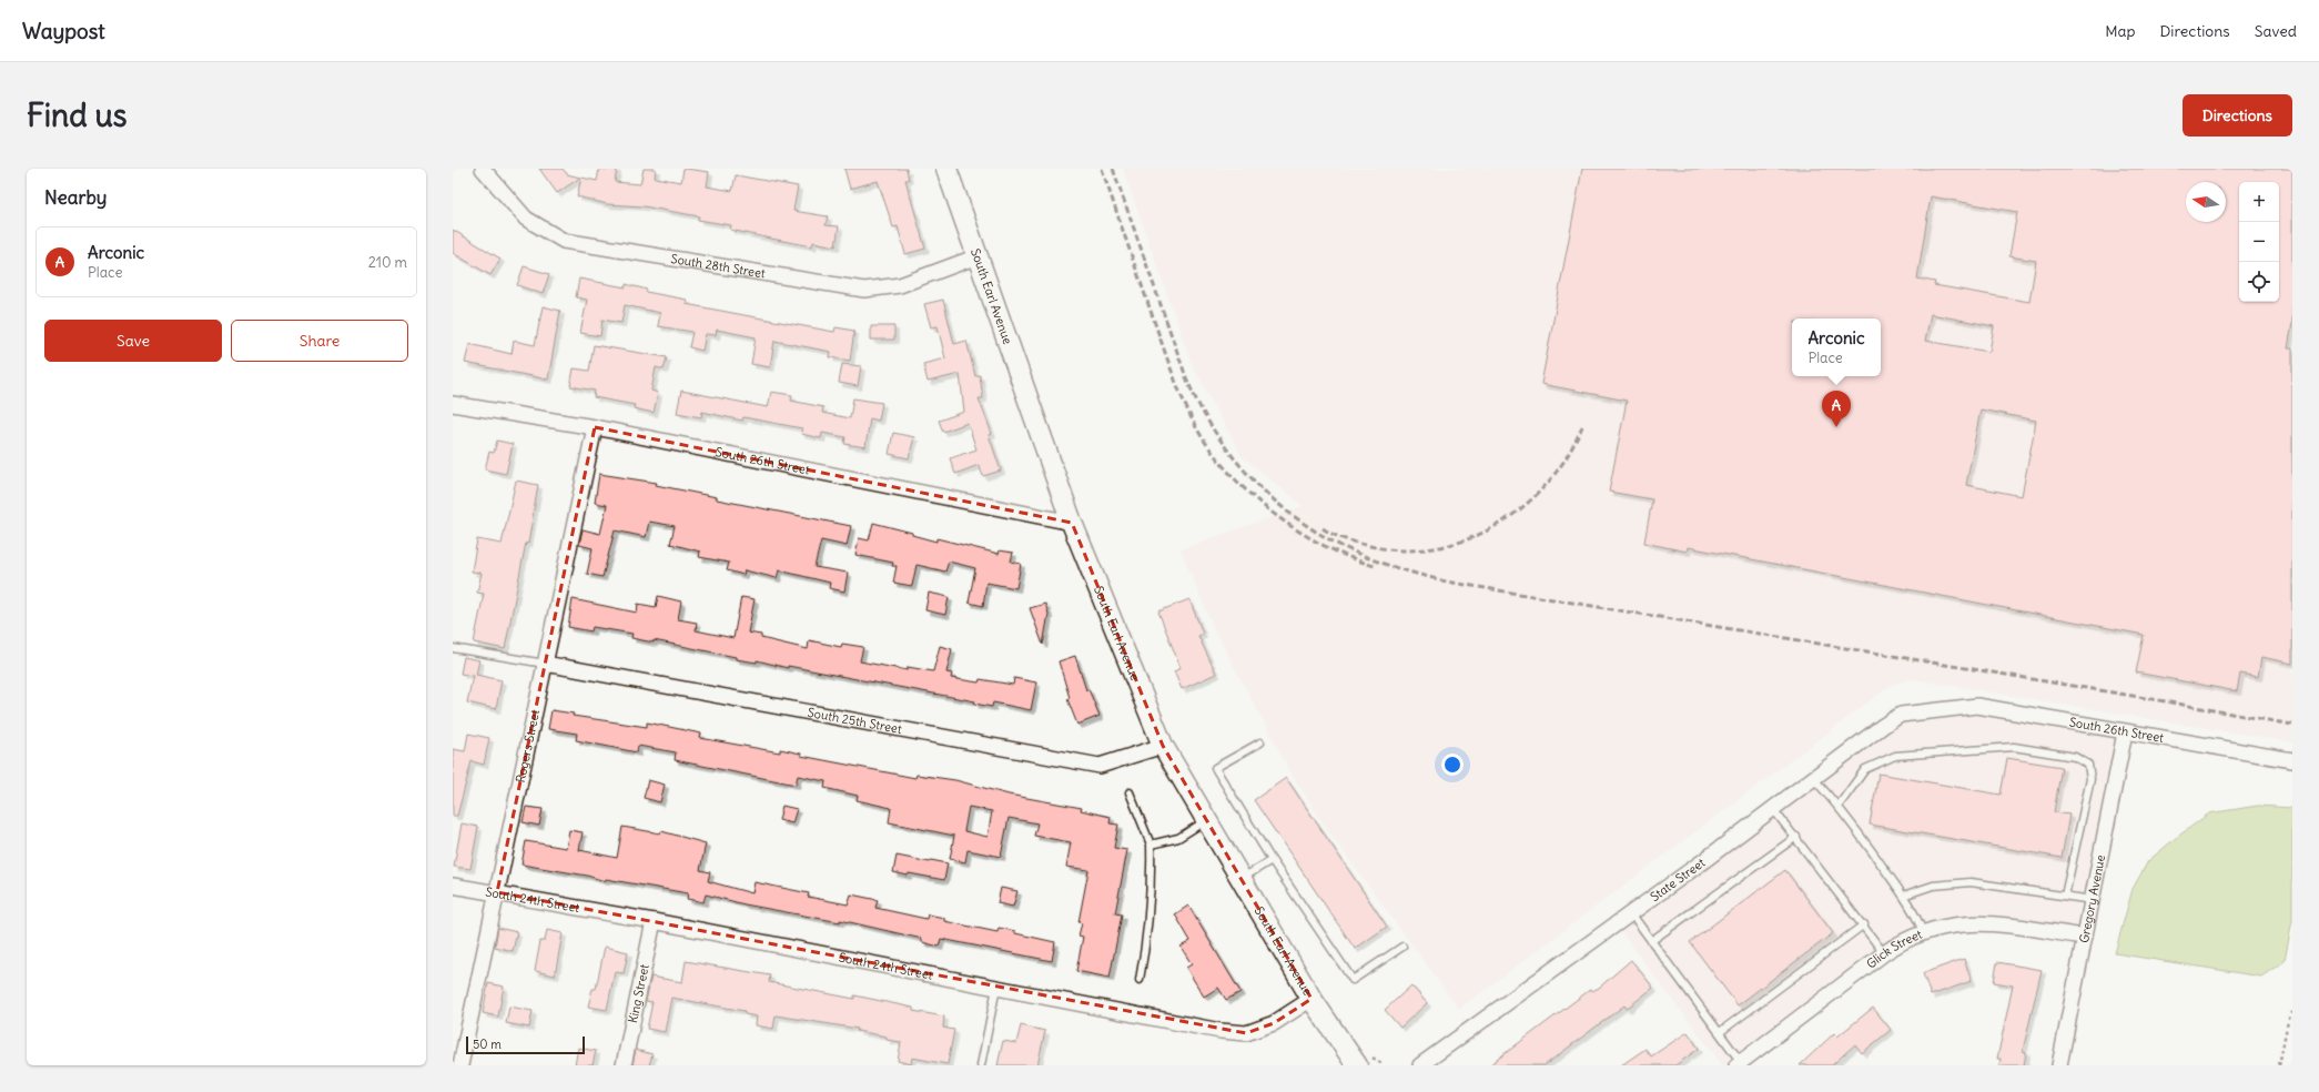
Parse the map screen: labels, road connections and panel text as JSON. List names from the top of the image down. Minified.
{"streets":{"street":["South 28th Street","South Earl Avenue","South 26th Street","South 25th Street","Rogers Street","State Street","South 24th Street","Gregory Avenue","Glick Street","King Street"]},"crossings":[["South 28th Street","South Earl Avenue"],["South Earl Avenue","South 26th Street"],["South Earl Avenue","South 25th Street"],["South Earl Avenue","South 24th Street"],["South 26th Street","Rogers Street"],["South 26th Street","State Street"],["South 26th Street","Gregory Avenue"],["South 25th Street","Rogers Street"],["Rogers Street","South 24th Street"],["South 24th Street","King Street"],["Gregory Avenue","Glick Street"]],"scale_bar":"50 m","north":"left","page":{"header":"Waypost","nav":["Map","Directions","Saved"],"buttons":["Directions",["Save","Share"]],"title":"Find us","heading":"Nearby","map_buttons":["+","−"],"list":[{"mark":"A","name":"Arconic","note":"Place","value":"210 m"}],"popup":["Arconic","Place"],"pins":"A","scale":"50 m"}}
